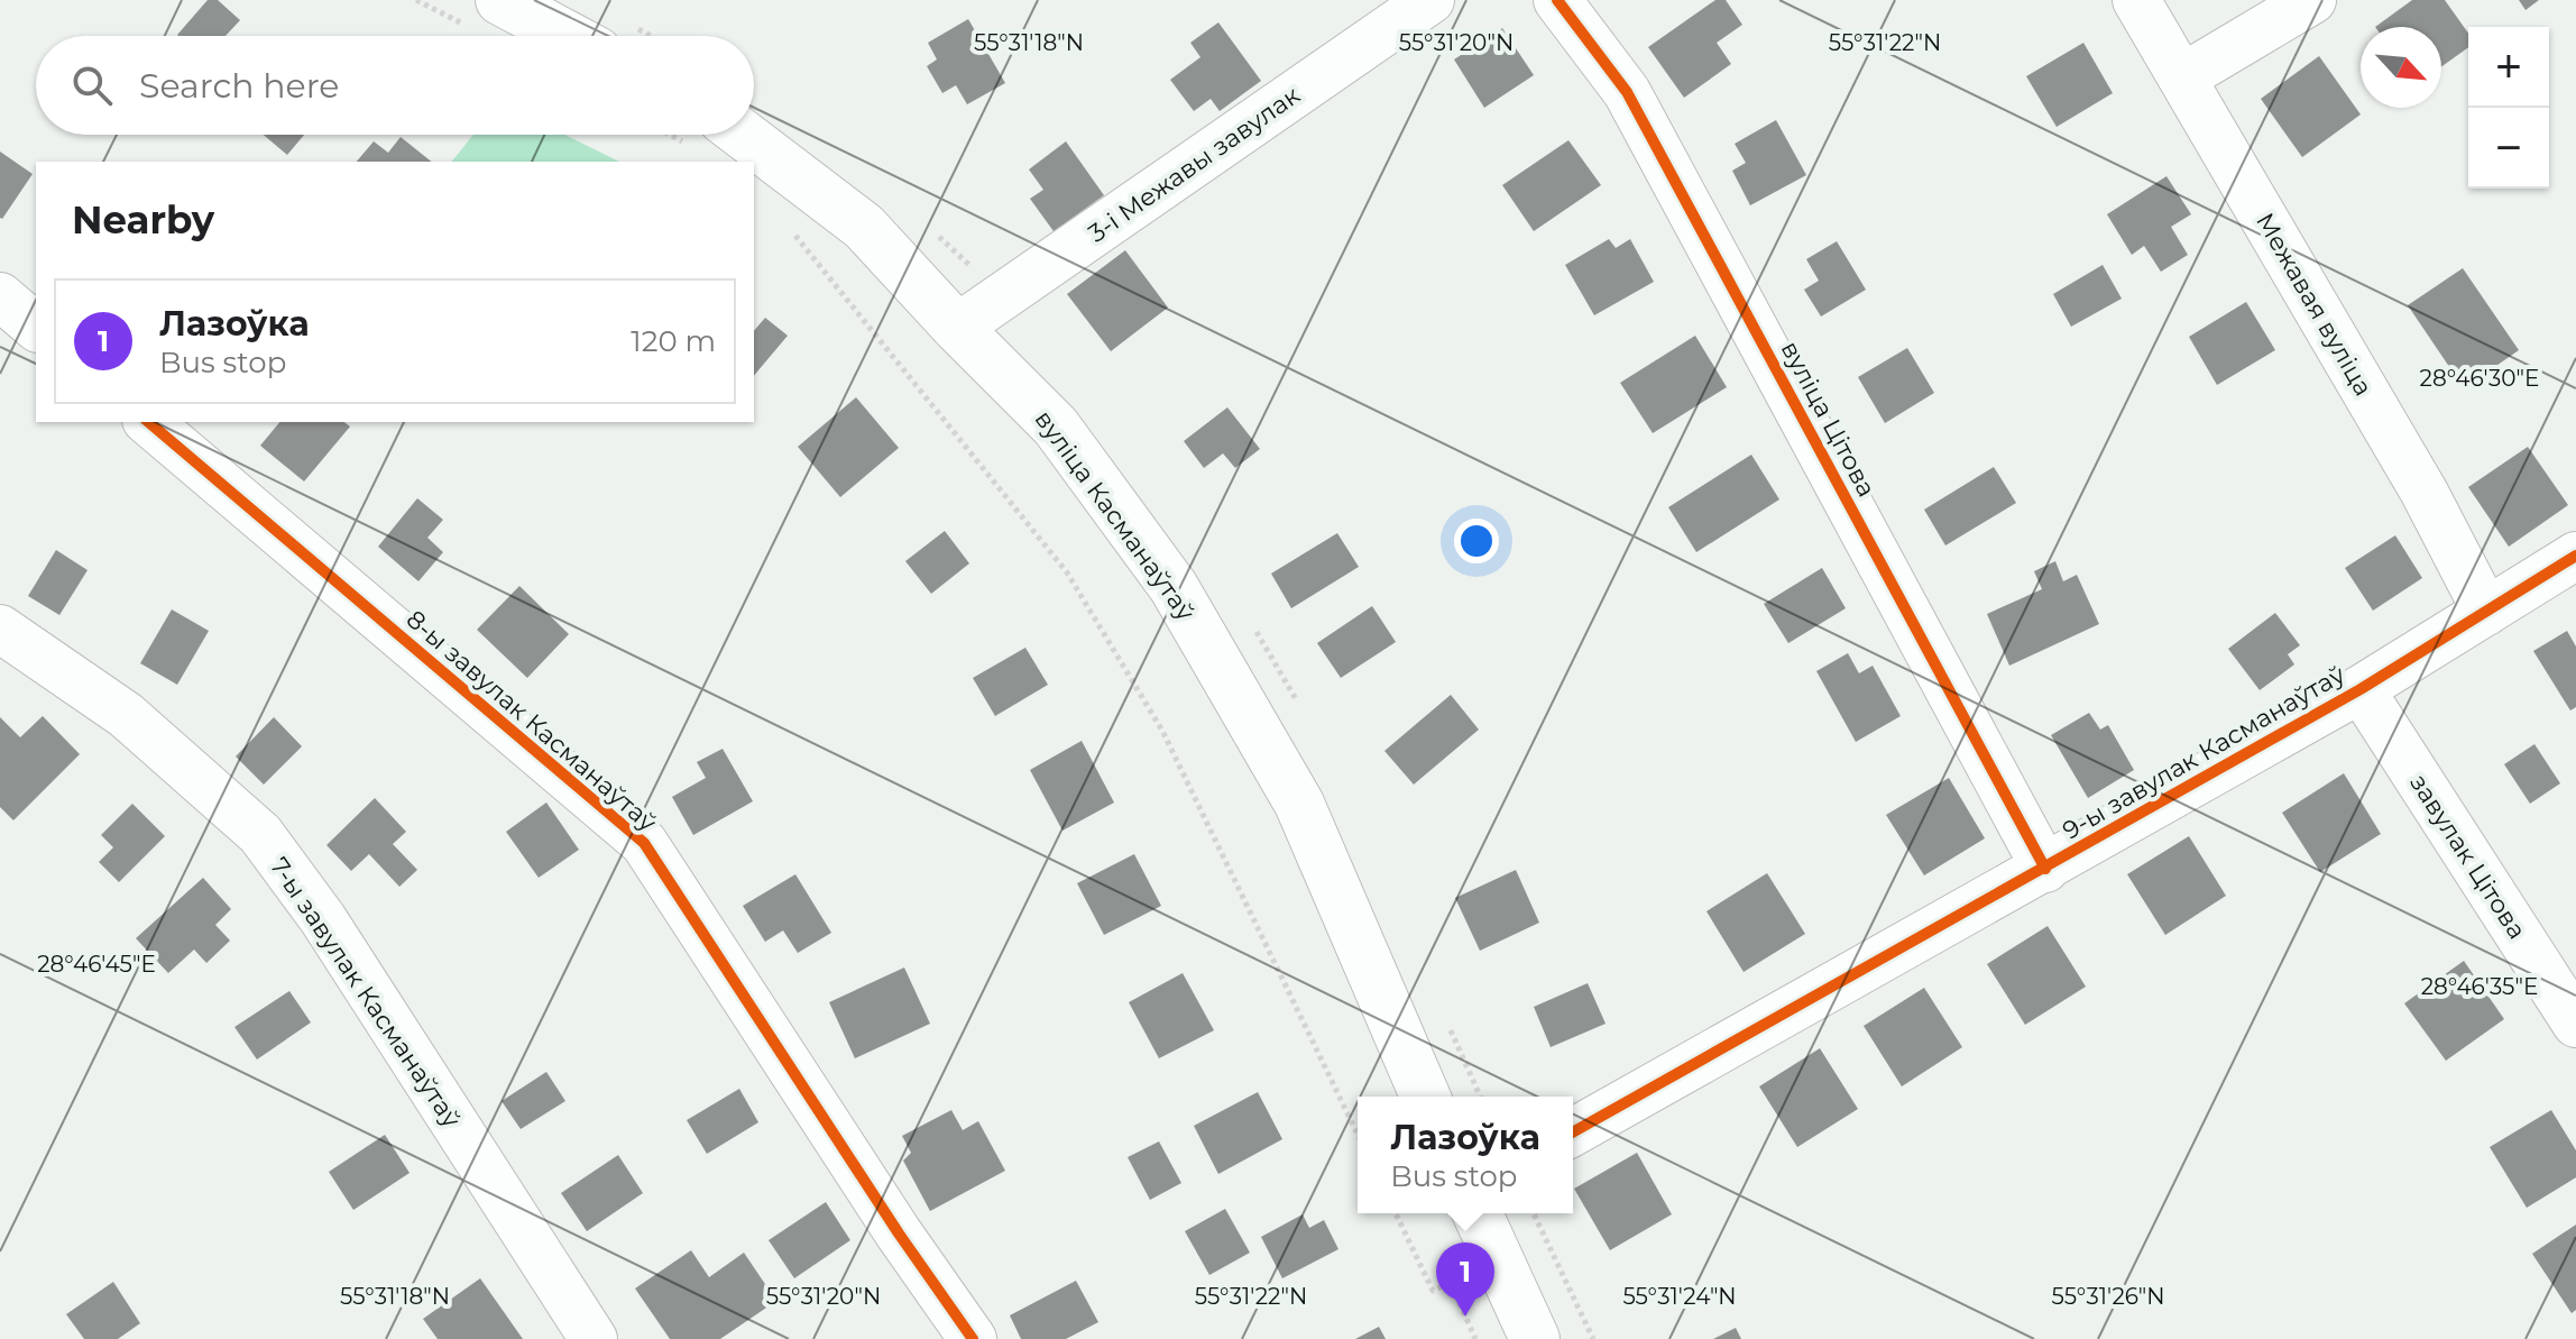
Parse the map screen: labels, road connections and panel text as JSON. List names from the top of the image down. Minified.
{"streets":{"main road":["вуліца Касманаўтаў"],"street":["3-і Межавы завулак","Межавая вуліца","вуліца Цітова","8-ы завулак Касманаўтаў","9-ы завулак Касманаўтаў","завулак Цітова","7-ы завулак Касманаўтаў"]},"crossings":[["3-і Межавы завулак","вуліца Касманаўтаў"],["Межавая вуліца","9-ы завулак Касманаўтаў"],["вуліца Цітова","9-ы завулак Касманаўтаў"],["9-ы завулак Касманаўтаў","завулак Цітова"]],"north":"bottom right","page":{"map_buttons":["+","−"],"search":"Search here","heading":"Nearby","list":[{"mark":"1","name":"Лазоўка","note":"Bus stop","value":"120 m"}],"popup":["Лазоўка","Bus stop"],"pins":"1"},"coordinates":["55°31'18\"N","55°31'20\"N","55°31'22\"N","28°46'30\"E","28°46'45\"E","28°46'35\"E","55°31'24\"N","55°31'26\"N"]}
